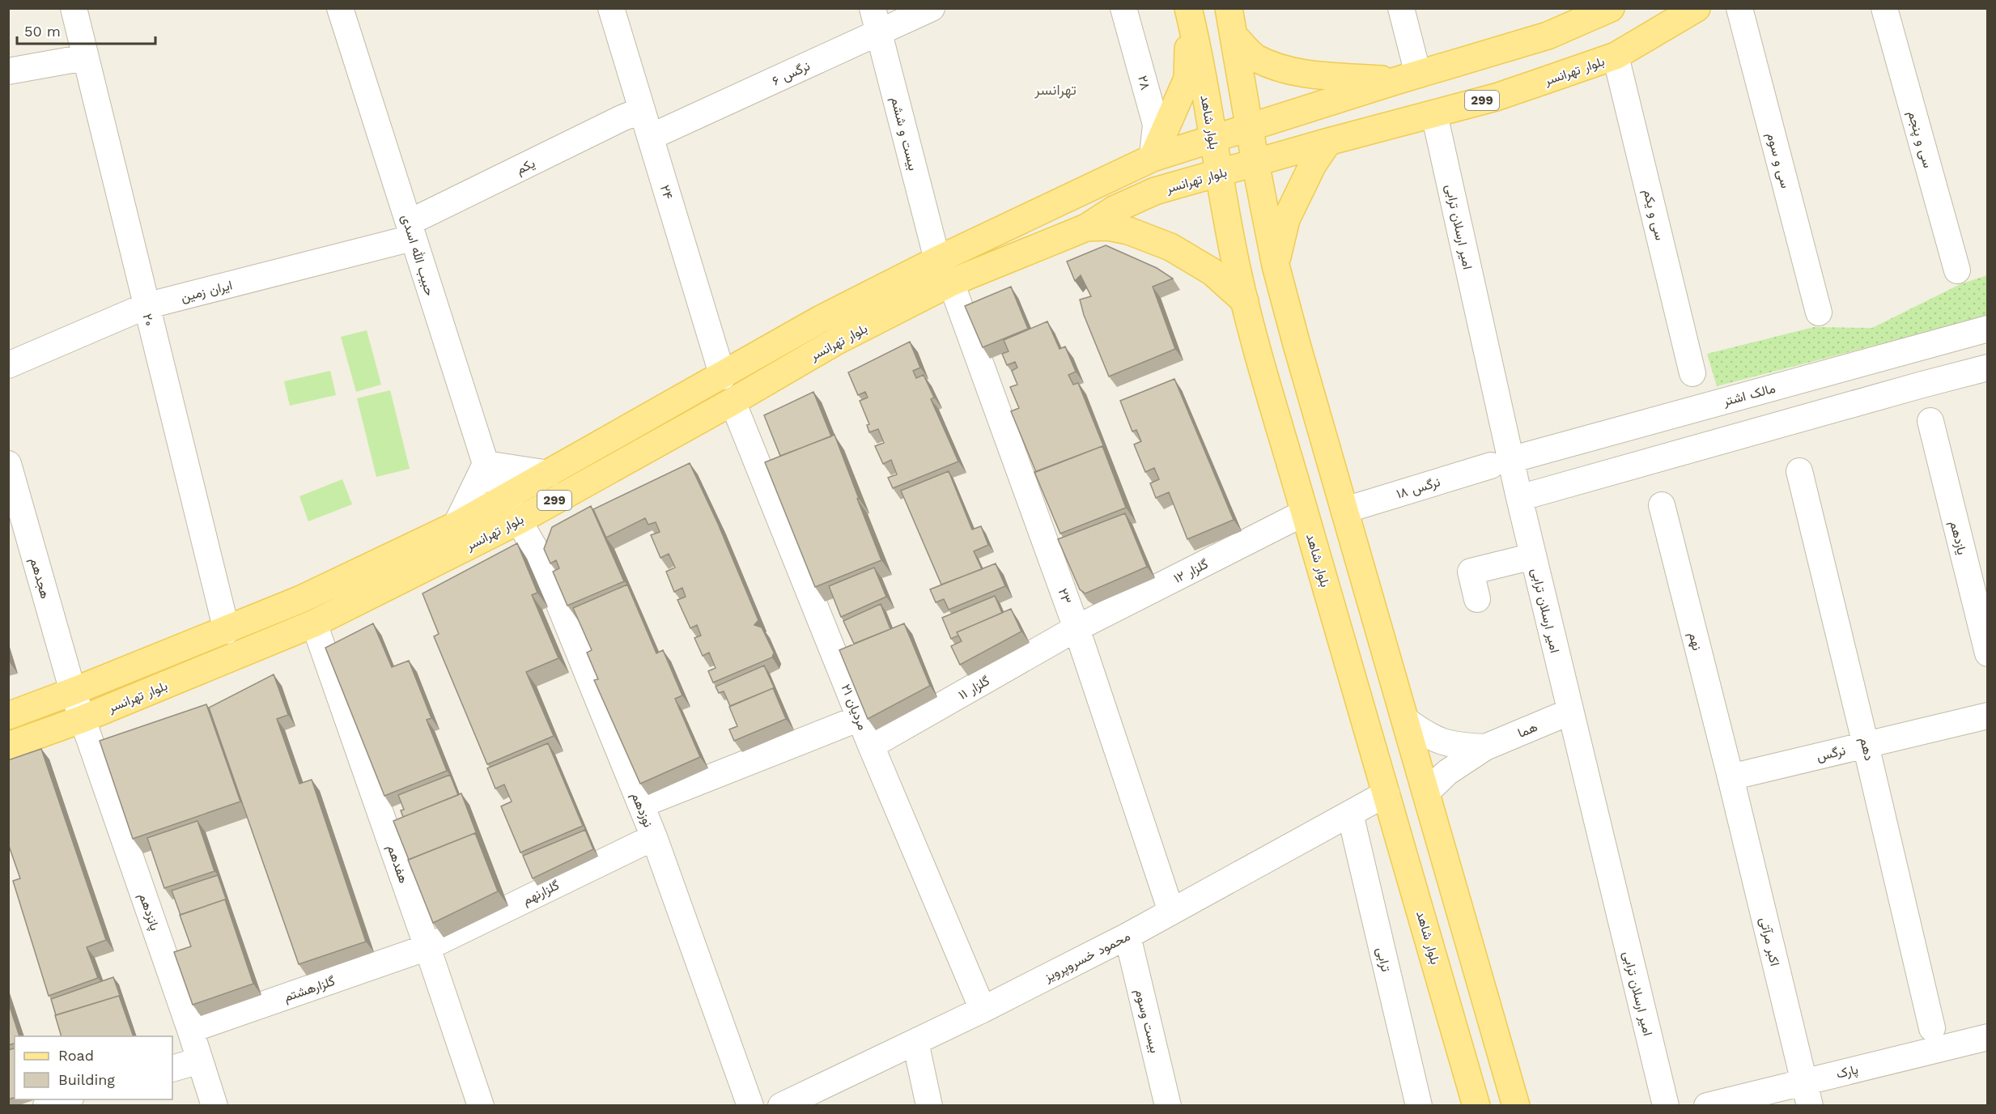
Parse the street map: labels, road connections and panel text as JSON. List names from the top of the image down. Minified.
{"streets":{"main road":["بلوار تهرانسر","299","بلوار شاهد"],"street":["نرگس ۶","۲۸","بیست و ششم","سی و پنجم","سی و سوم","یکم","۲۴","سی و یکم","امیر ارسلان ترابی","حبیب الله اسدی","ایران زمین","۲۰","مالک اشتر","نرگس ۱۸","یازدهم","گلزار ۱۲","هجدهم","۲۳","نهم","گلزار ۱۱","۲۱ مردیان","هما","دهم","نرگس","نوزدهم","هفدهم","گلزارنهم","پانزدهم","اکبر مرآتی","محمود خسروپرویز","ترابی","گلزارهشتم","بیست وسوم","پارک"]},"crossings":[["بلوار تهرانسر","۲۸"],["بلوار تهرانسر","بلوار شاهد"],["بلوار تهرانسر","بیست و ششم"],["بلوار تهرانسر","۲۴"],["بلوار تهرانسر","سی و یکم"],["بلوار تهرانسر","امیر ارسلان ترابی"],["بلوار تهرانسر","حبیب الله اسدی"],["بلوار تهرانسر","۲۰"],["بلوار تهرانسر","هجدهم"],["بلوار تهرانسر","۲۳"],["بلوار تهرانسر","۲۱ مردیان"],["بلوار تهرانسر","نوزدهم"],["بلوار تهرانسر","هفدهم"],["بلوار تهرانسر","پانزدهم"],["نرگس ۶","بیست و ششم"],["نرگس ۶","۲۴"],["بلوار شاهد","گلزار ۱۲"],["بلوار شاهد","محمود خسروپرویز"],["یکم","۲۴"],["یکم","حبیب الله اسدی"],["یکم","ایران زمین"],["امیر ارسلان ترابی","مالک اشتر"],["امیر ارسلان ترابی","نرگس ۱۸"],["امیر ارسلان ترابی","هما"],["حبیب الله اسدی","ایران زمین"],["حبیب الله اسدی","نوزدهم"],["ایران زمین","۲۰"],["مالک اشتر","نرگس ۱۸"],["گلزار ۱۲","۲۳"],["گلزار ۱۲","گلزار ۱۱"],["هجدهم","پانزدهم"],["۲۳","گلزار ۱۱"],["۲۳","محمود خسروپرویز"],["نهم","نرگس"],["نهم","اکبر مرآتی"],["گلزار ۱۱","۲۱ مردیان"],["۲۱ مردیان","محمود خسروپرویز"],["دهم","نرگس"],["نرگس","اکبر مرآتی"],["نوزدهم","گلزارنهم"],["هفدهم","گلزارنهم"],["هفدهم","گلزارهشتم"],["گلزارنهم","گلزارهشتم"],["پانزدهم","گلزارهشتم"],["اکبر مرآتی","پارک"],["محمود خسروپرویز","ترابی"],["محمود خسروپرویز","بیست وسوم"]],"districts":["تهرانسر"],"legend":["Road","Building"],"scale_bar":"50 m"}
